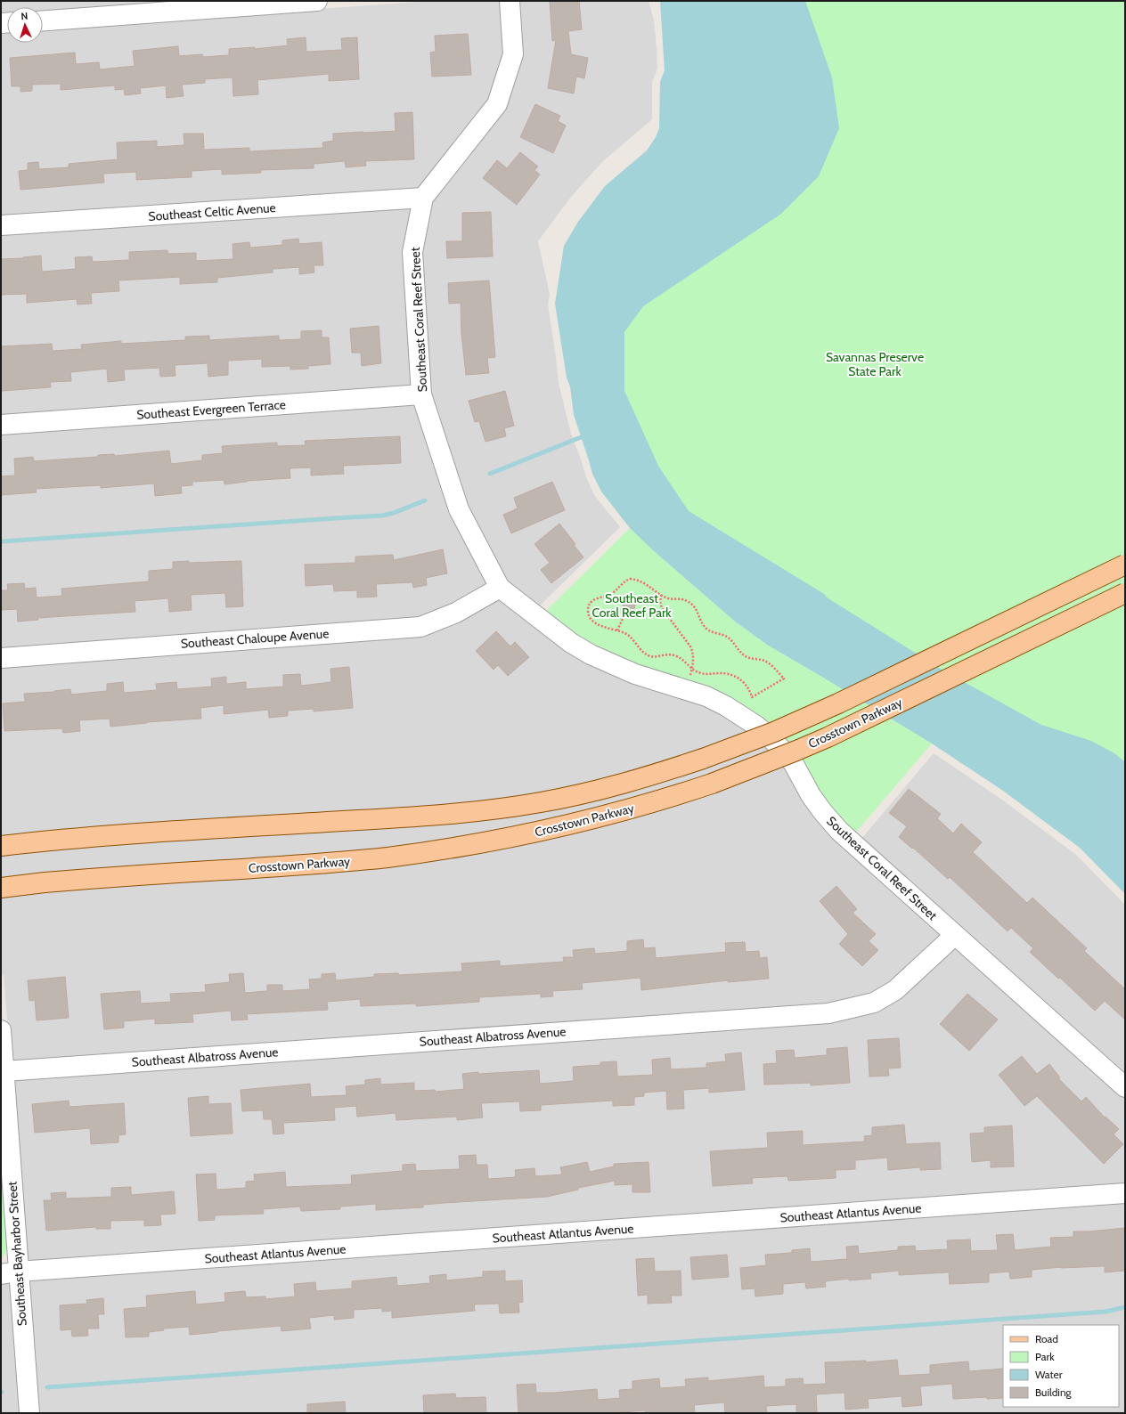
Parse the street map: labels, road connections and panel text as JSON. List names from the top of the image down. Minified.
{"streets":{"main road":["Crosstown Parkway"],"street":["Southeast Celtic Avenue","Southeast Coral Reef Street","Southeast Evergreen Terrace","Southeast Chaloupe Avenue","Southeast Albatross Avenue","Southeast Atlantus Avenue","Southeast Bayharbor Street"]},"crossings":[["Southeast Celtic Avenue","Southeast Coral Reef Street"],["Southeast Coral Reef Street","Southeast Evergreen Terrace"],["Southeast Coral Reef Street","Southeast Chaloupe Avenue"],["Southeast Coral Reef Street","Southeast Albatross Avenue"],["Southeast Albatross Avenue","Southeast Bayharbor Street"],["Southeast Atlantus Avenue","Southeast Bayharbor Street"]],"parks":["Savannas Preserve State Park","Southeast Coral Reef Park"],"legend":["Road","Park","Water","Building"],"north":"top"}
